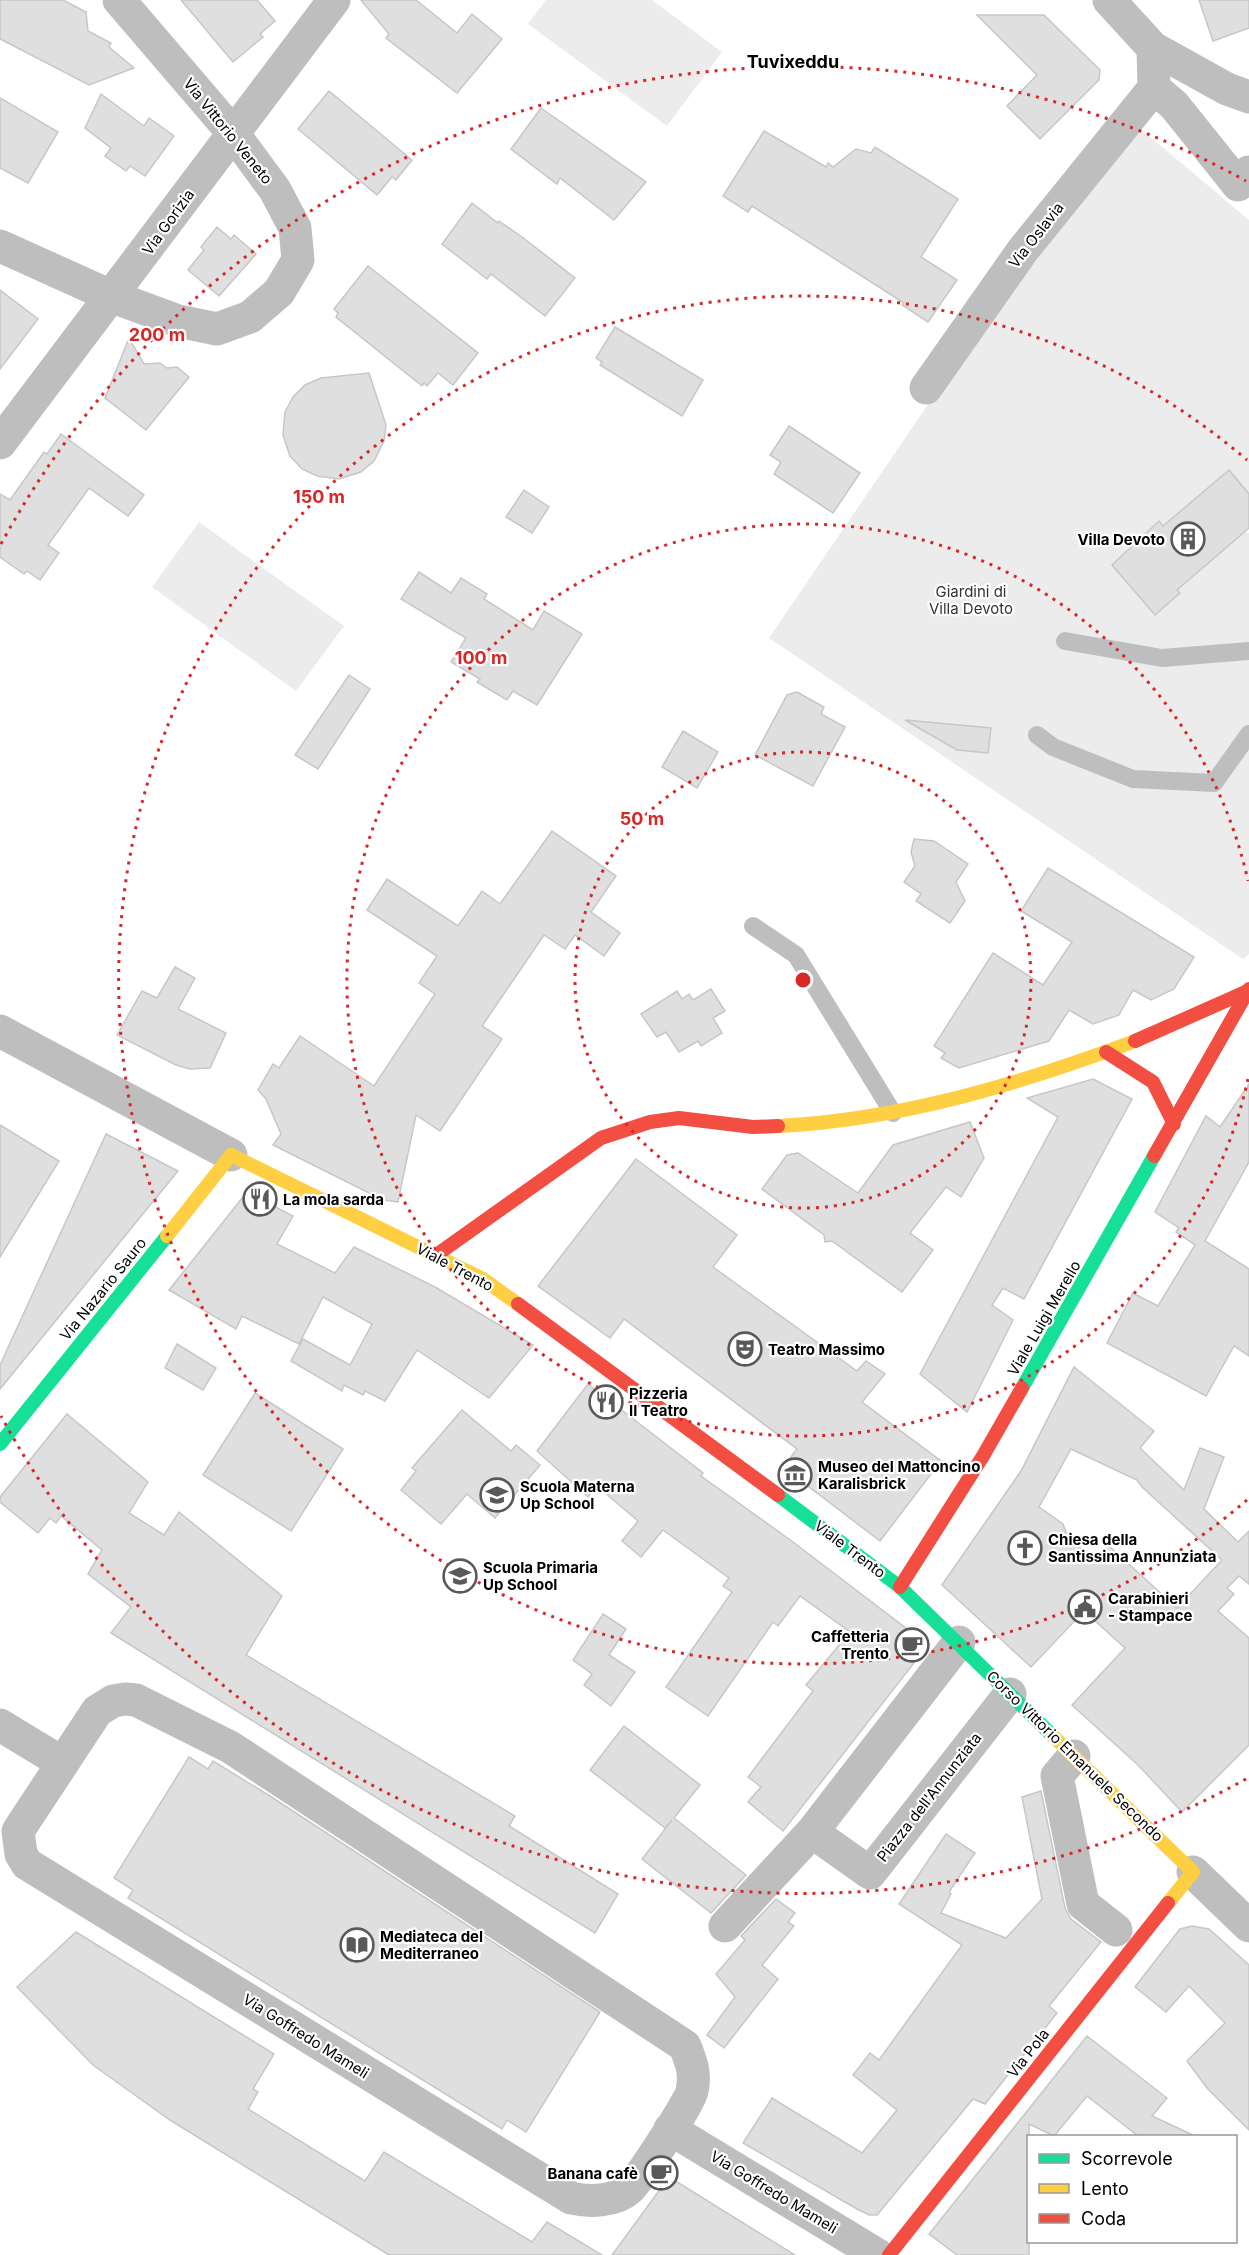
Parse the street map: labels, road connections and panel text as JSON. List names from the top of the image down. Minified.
{"streets":{"street":["Via Vittorio Veneto","Via Gorizia","Via Oslavia","Viale Trento","Via Nazario Sauro","Viale Luigi Merello","Corso Vittorio Emanuele Secondo","Piazza dell'Annunziata","Via Goffredo Mameli","Via Pola"]},"crossings":[["Via Vittorio Veneto","Via Gorizia"],["Viale Trento","Via Nazario Sauro"],["Viale Trento","Viale Luigi Merello"],["Viale Trento","Corso Vittorio Emanuele Secondo"],["Viale Luigi Merello","Corso Vittorio Emanuele Secondo"],["Corso Vittorio Emanuele Secondo","Piazza dell'Annunziata"],["Corso Vittorio Emanuele Secondo","Via Pola"]],"districts":["Tuvixeddu"],"parks":["Giardini di Villa Devoto"],"places":{"building":["Villa Devoto"],"restaurant":["La mola sarda","Pizzeria Il Teatro"],"theatre":["Teatro Massimo"],"museum":["Museo del Mattoncino Karalisbrick"],"school or university":["Scuola Materna Up School","Scuola Primaria Up School"],"church":["Chiesa della Santissima Annunziata"],"public building":["Carabinieri - Stampace"],"cafe":["Caffetteria Trento","Banana cafè"],"library":["Mediateca del Mediterraneo"]},"legend":["Scorrevole","Lento","Coda"],"rings":["200 m","150 m","100 m","50 m"]}
